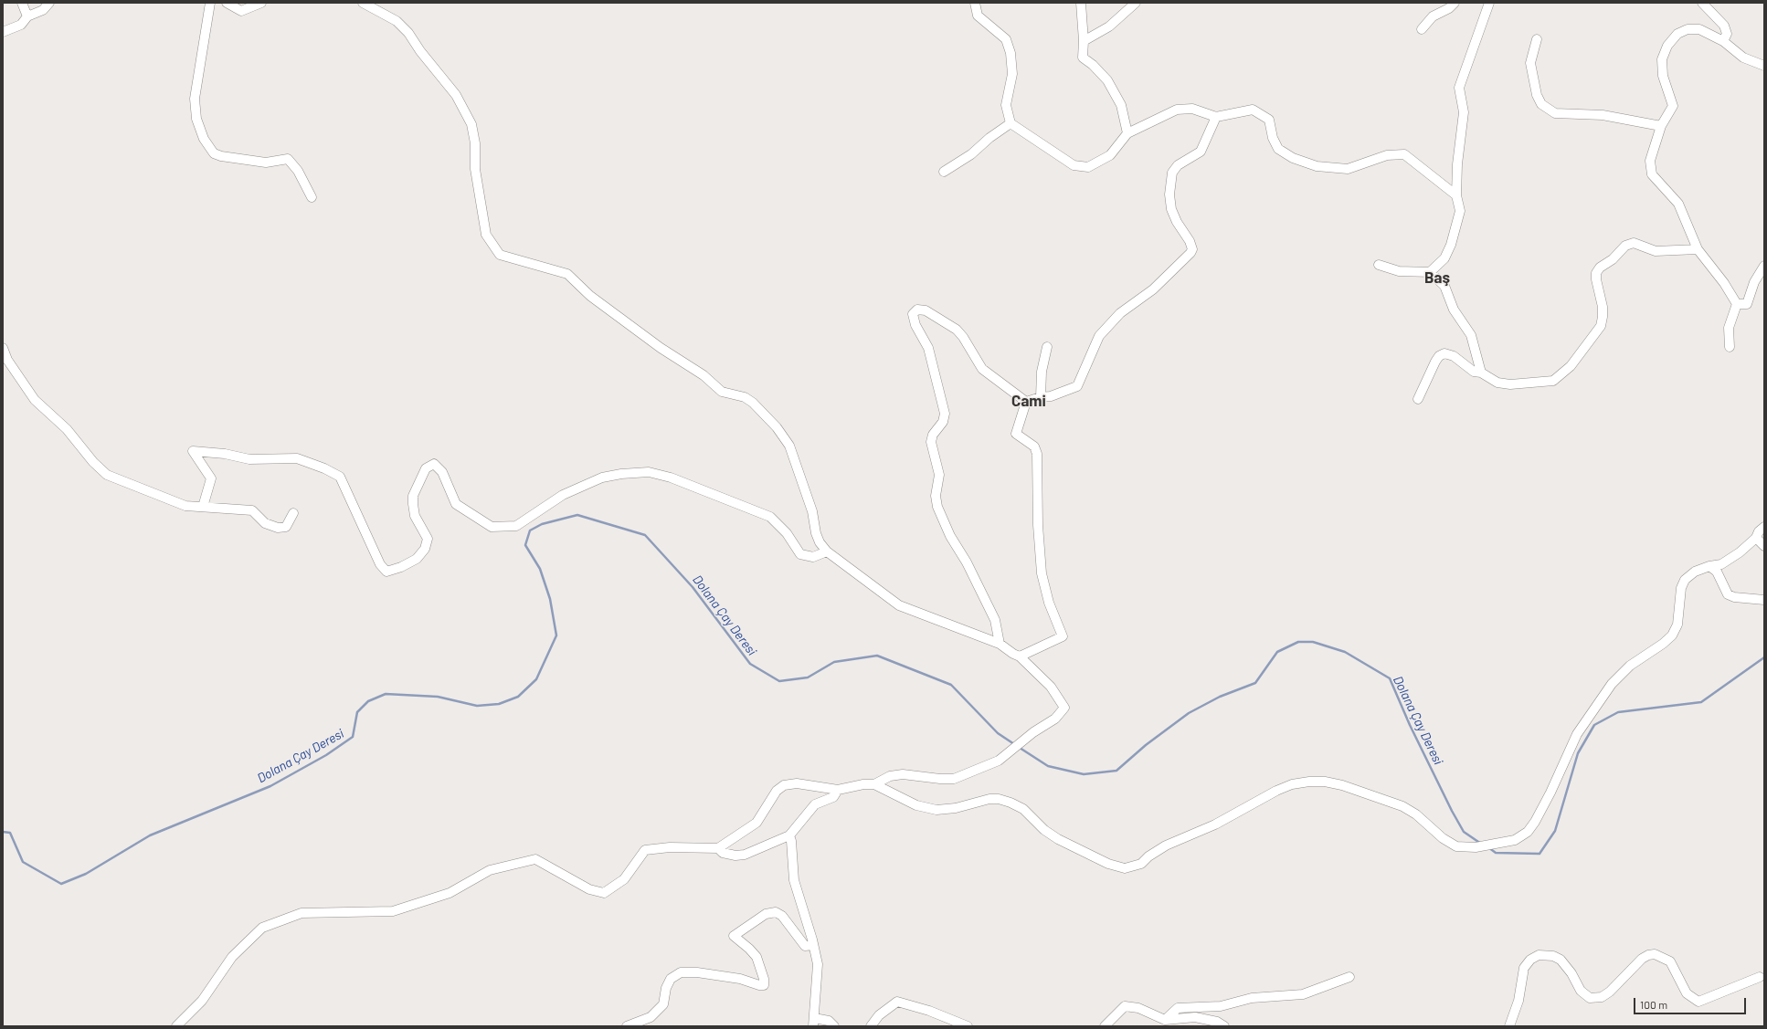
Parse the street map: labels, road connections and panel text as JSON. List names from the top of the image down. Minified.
{"districts":["Baş","Cami"],"water":["Dolana Çay Deresi"],"scale_bar":"100 m"}
